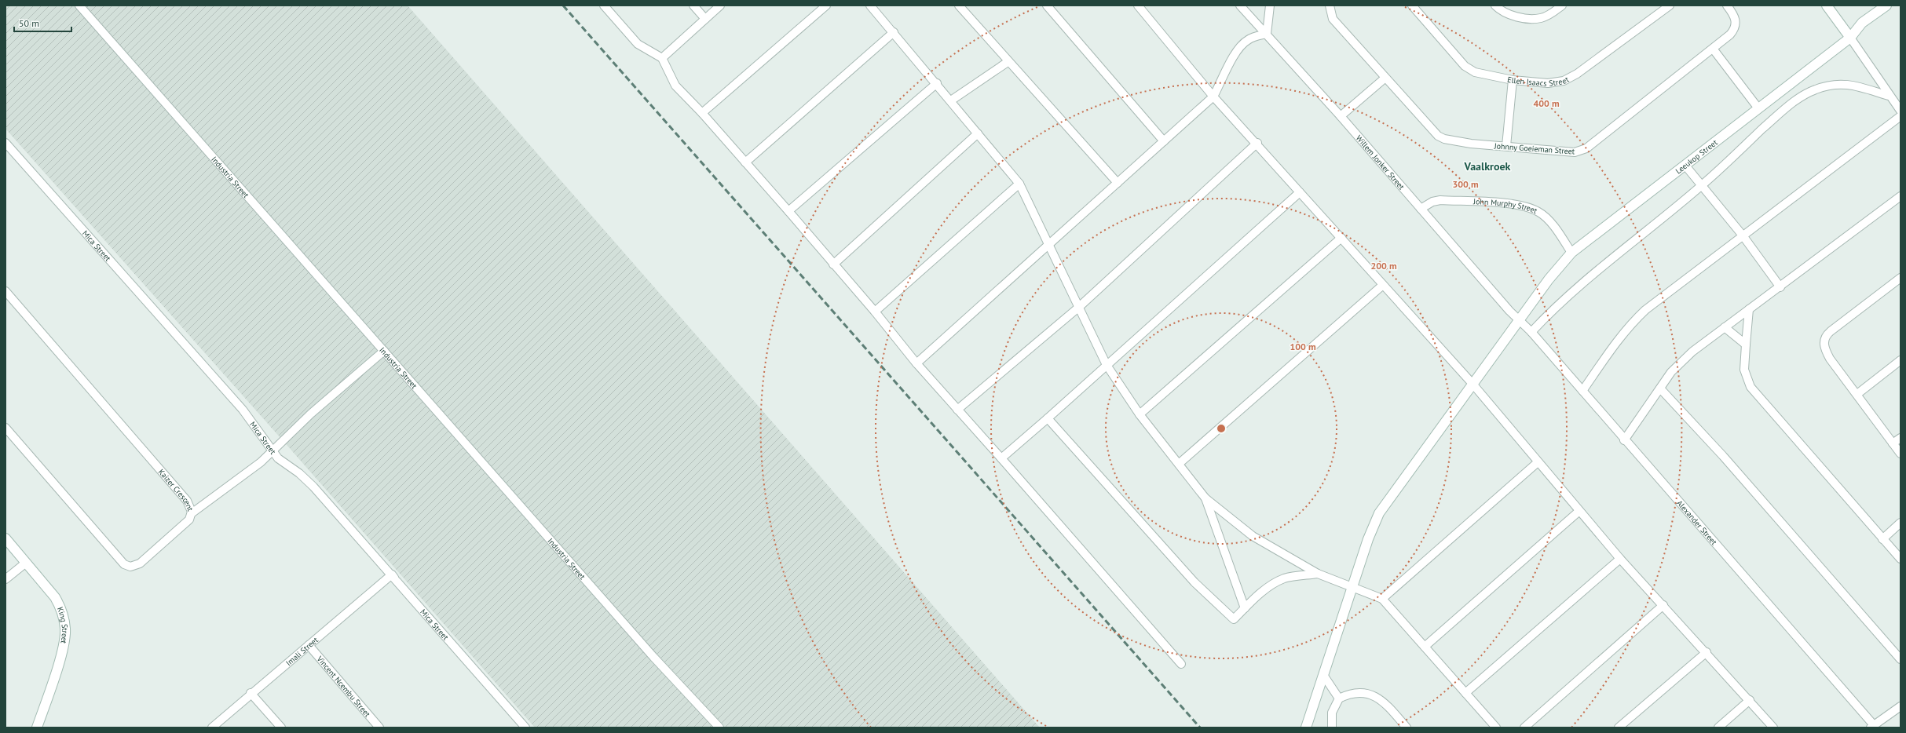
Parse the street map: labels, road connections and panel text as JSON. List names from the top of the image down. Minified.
{"streets":{"street":["Ellen Isaacs Street","Johnny Goeieman Street","Leeukop Street","Willem Jonker Street","Industria Street","John Murphy Street","Mica Street","Kaizer Crescent","Alexander Street","King Street","Imali Street","Vincent Ncembu Street"]},"crossings":[["Leeukop Street","Willem Jonker Street"],["Leeukop Street","John Murphy Street"],["Leeukop Street","Alexander Street"],["Willem Jonker Street","John Murphy Street"],["Willem Jonker Street","Alexander Street"],["Mica Street","Imali Street"],["Imali Street","Vincent Ncembu Street"]],"districts":["Vaalkroek"],"scale_bar":"50 m","rings":["400 m","300 m","200 m","100 m"]}
